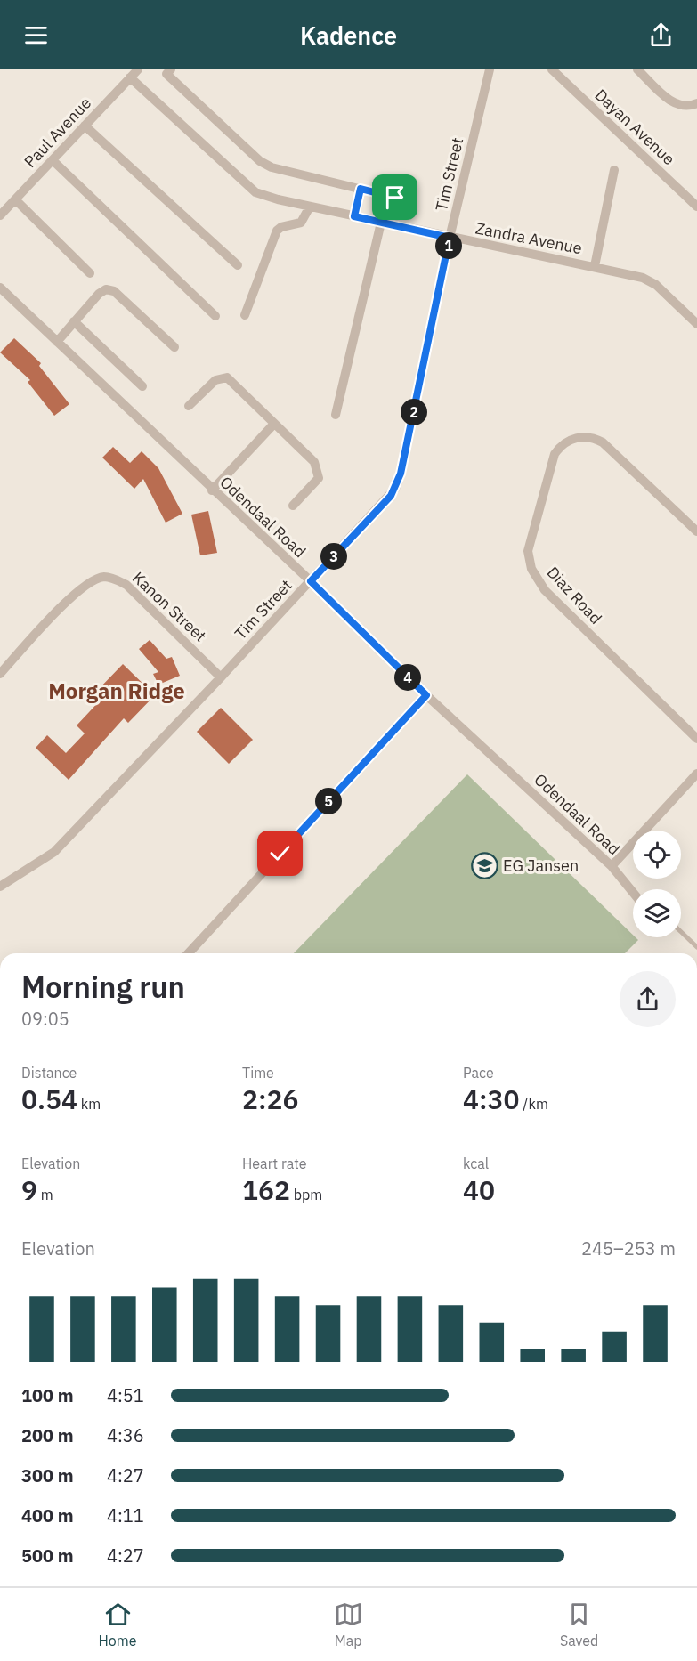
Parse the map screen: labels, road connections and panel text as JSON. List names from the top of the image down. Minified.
{"streets":{"street":["Dayan Avenue","Paul Avenue","Tim Street","Zandra Avenue","Odendaal Road","Diaz Road","Kanon Street"]},"crossings":[["Paul Avenue","Zandra Avenue"],["Tim Street","Zandra Avenue"],["Tim Street","Odendaal Road"],["Tim Street","Kanon Street"]],"districts":["Morgan Ridge"],"places":{"school or university":["EG Jansen"]},"page":{"header":"Kadence","pins":["1","2","3","4","5"],"heading":["Morning run","09:05"],"stats":[["Distance","0.54 km"],["Time","2:26"],["Pace","4:30 /km"],["Elevation","9 m"],["Heart rate","162 bpm"],["kcal","40"]],"chart":["Elevation","245–253 m"],"list":[{"name":"100 m","note":"4:51"},{"name":"200 m","note":"4:36"},{"name":"300 m","note":"4:27"},{"name":"400 m","note":"4:11"},{"name":"500 m","note":"4:27"}],"tabs":["Home","Map","Saved"]}}
